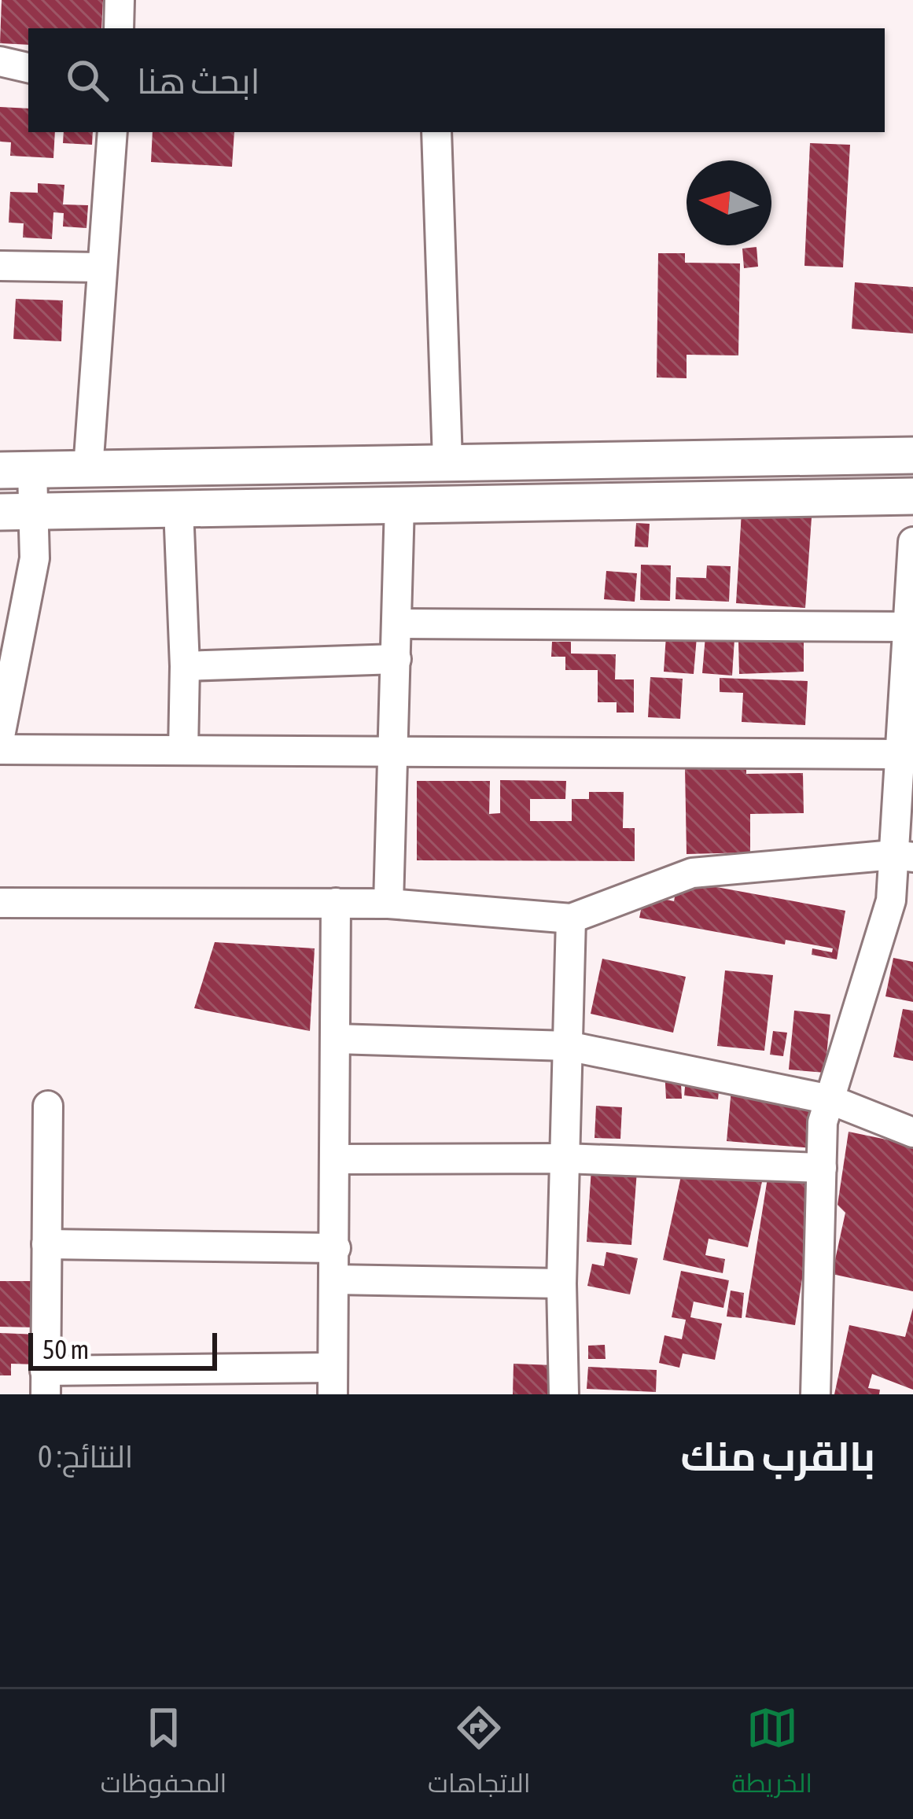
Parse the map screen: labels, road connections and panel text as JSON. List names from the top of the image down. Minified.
{"scale_bar":"50 m","north":"left","page":{"search":"ابحث هنا","scale":"50 m","heading":["بالقرب منك","النتائج: 0"],"nav":["الخريطة","الاتجاهات","المحفوظات"]}}
